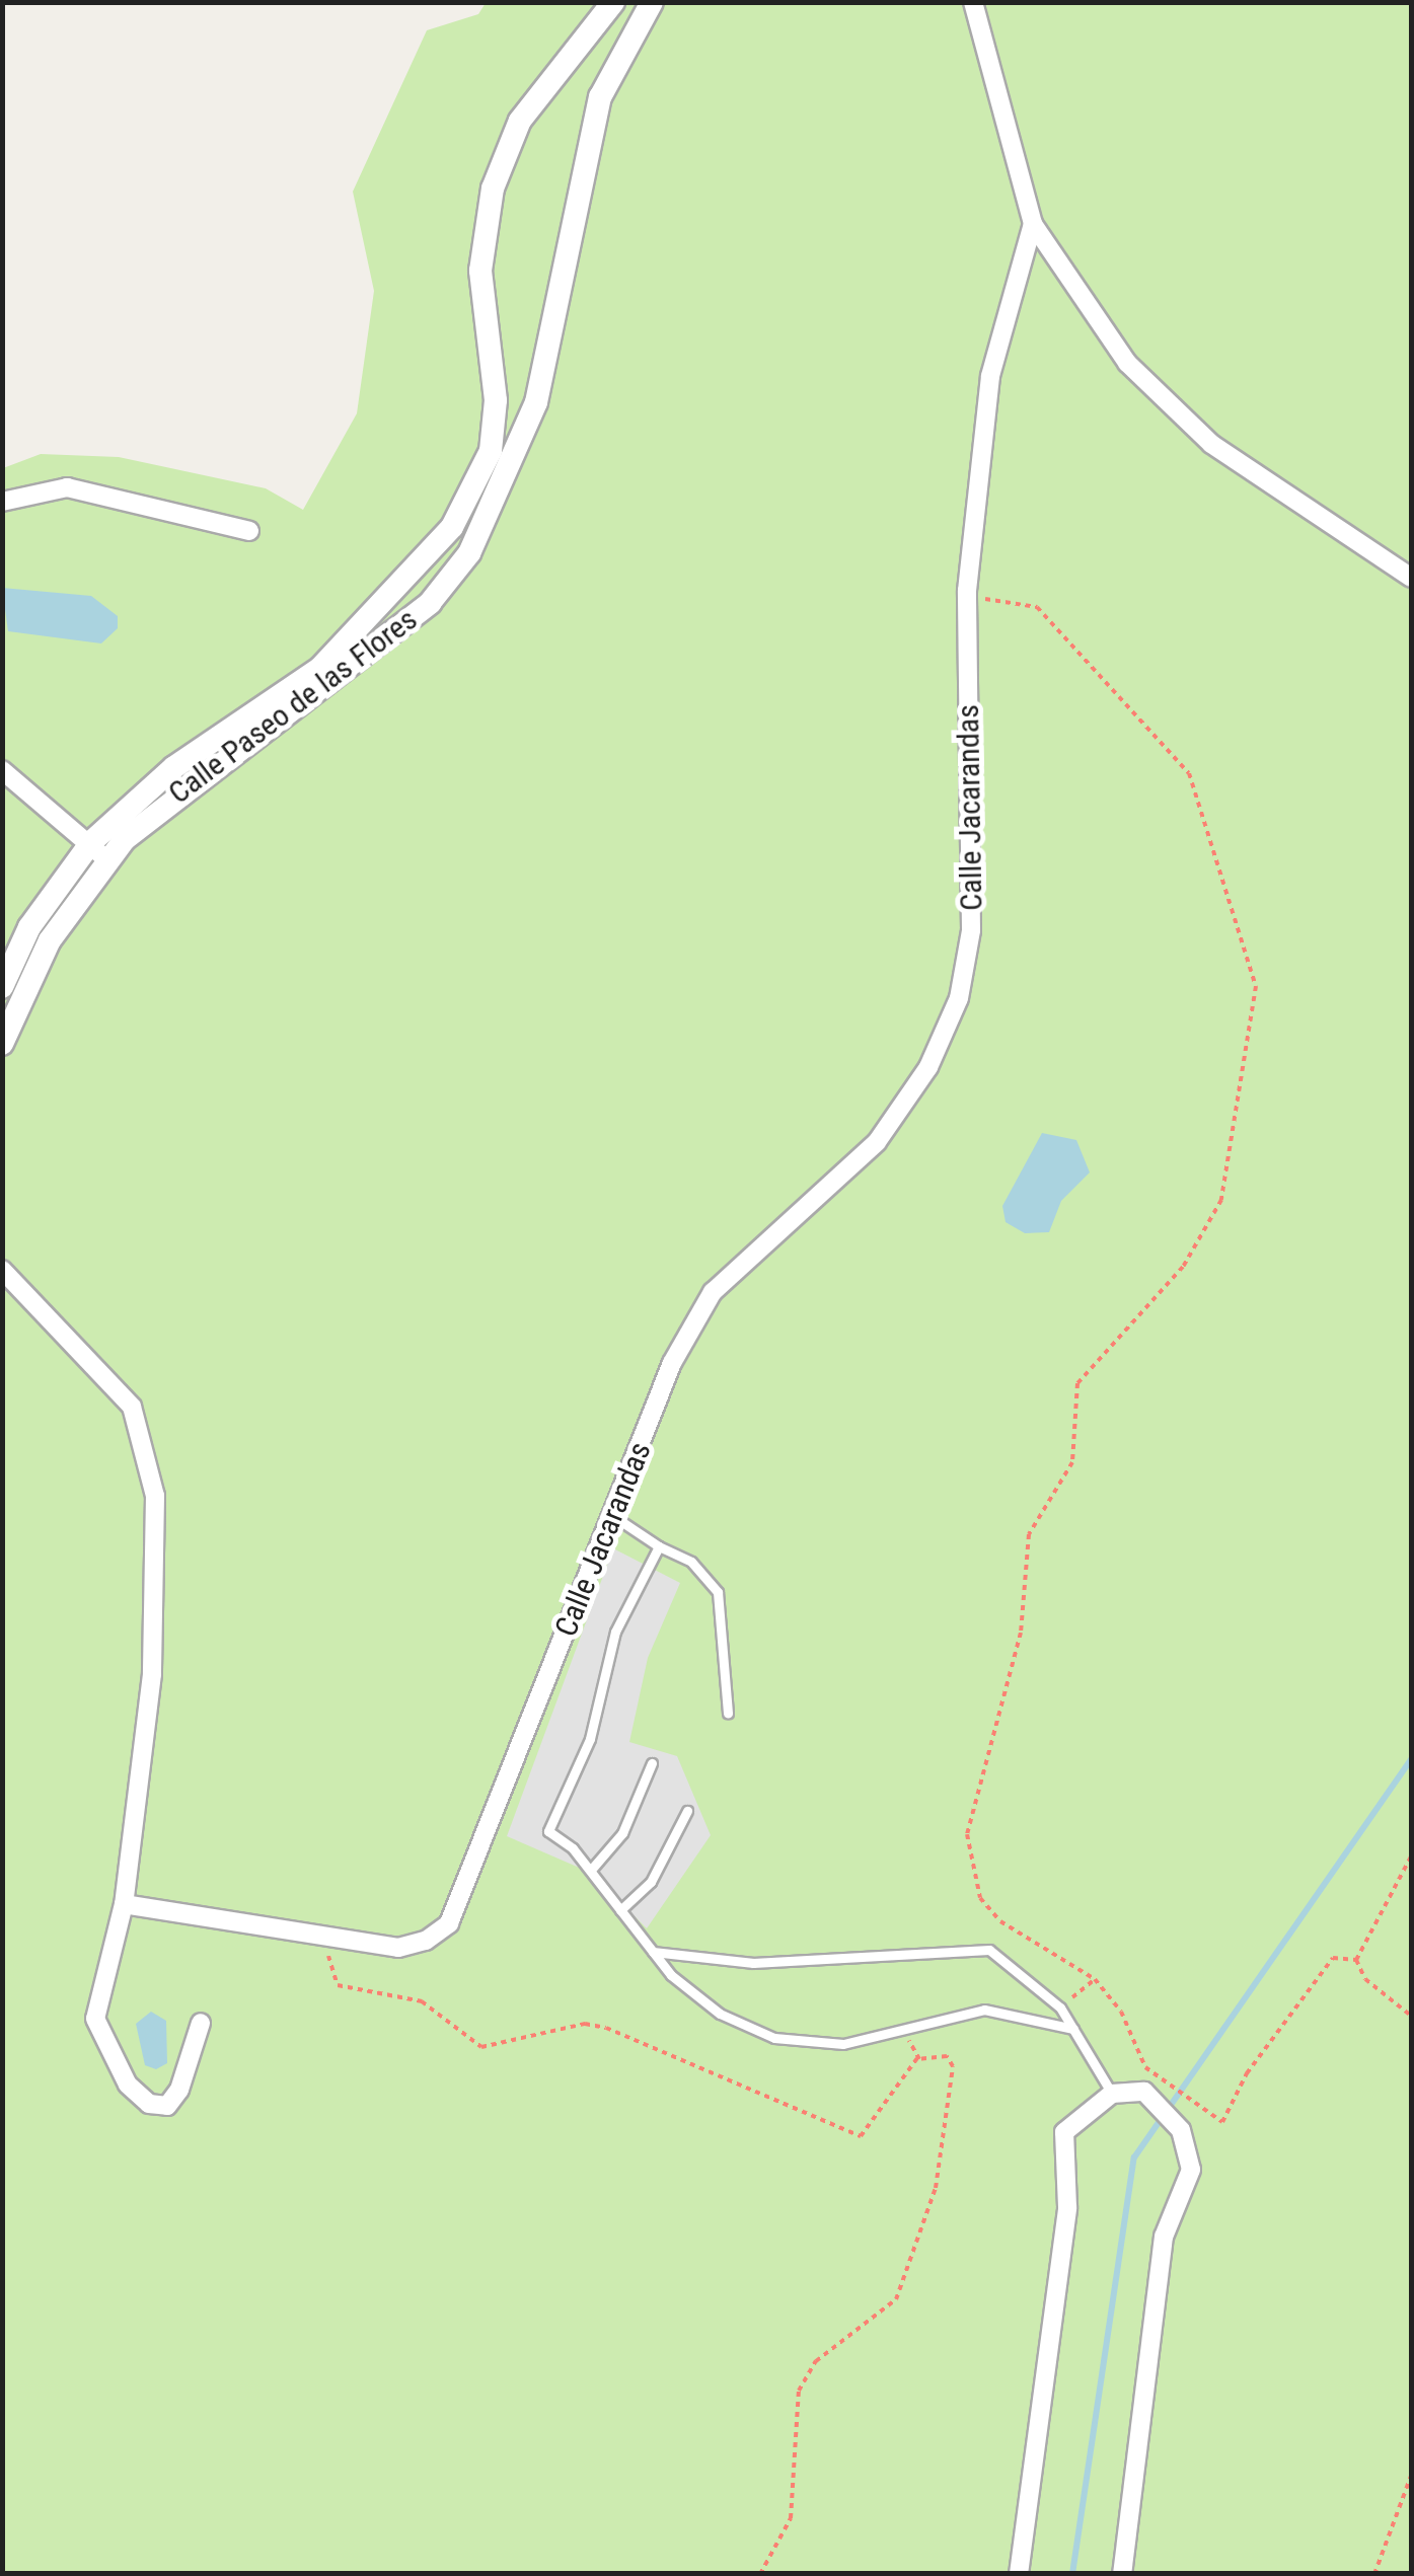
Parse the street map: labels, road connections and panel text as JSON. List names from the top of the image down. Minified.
{"streets":{"street":["Calle Paseo de las Flores","Calle Jacarandas"]}}
